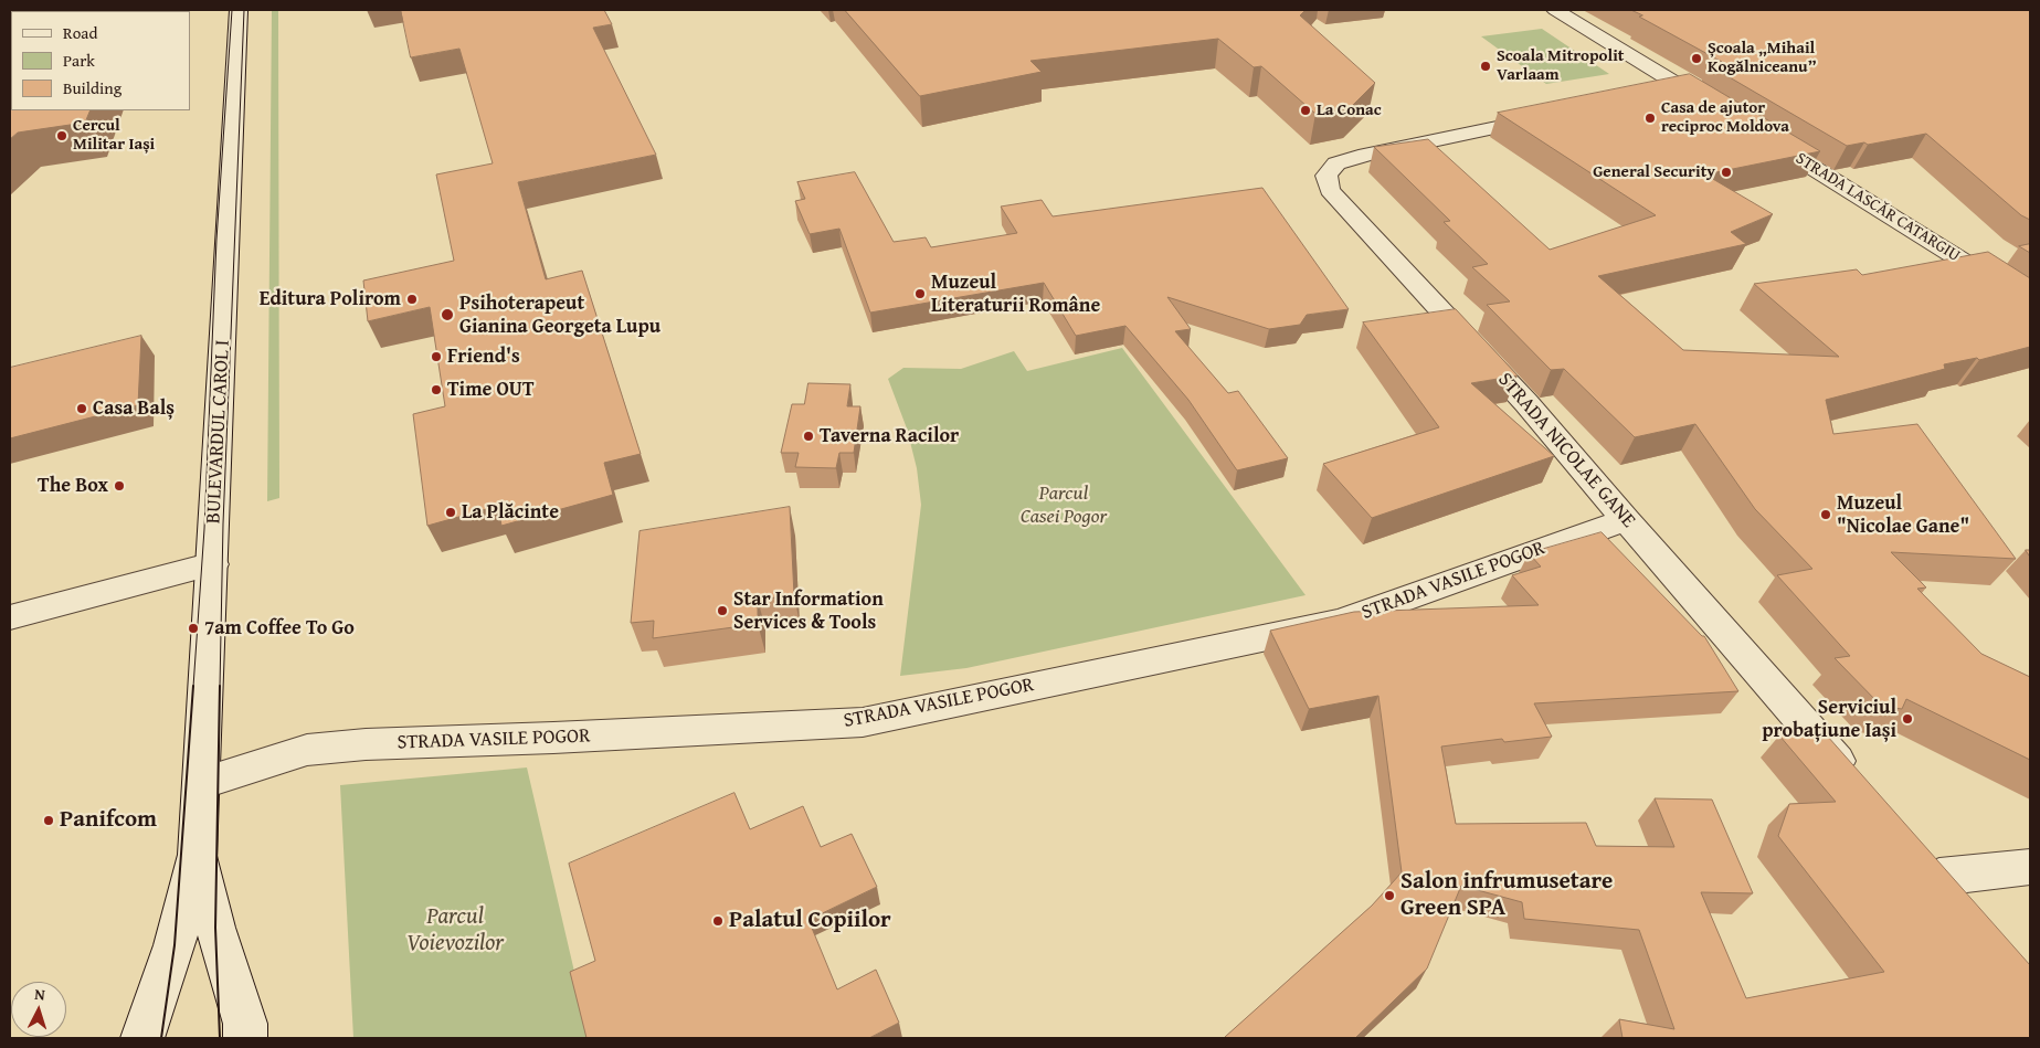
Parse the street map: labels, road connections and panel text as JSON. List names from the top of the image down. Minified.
{"streets":{"street":["STRADA LASCĂR CATARGIU","BULEVARDUL CAROL I","STRADA NICOLAE GANE","STRADA VASILE POGOR"]},"crossings":[["BULEVARDUL CAROL I","STRADA VASILE POGOR"],["STRADA NICOLAE GANE","STRADA VASILE POGOR"]],"parks":["Parcul Casei Pogor","Parcul Voievozilor"],"places":["Școala „Mihail Kogălniceanu”","Scoala Mitropolit Varlaam","La Conac","Casa de ajutor reciproc Moldova","Cercul Militar Iași","General Security","Muzeul Literaturii Române","Editura Polirom","Psihoterapeut Gianina Georgeta Lupu","Friend's","Time OUT","Casa Balș","Taverna Racilor","The Box","La Plăcinte","Muzeul \"Nicolae Gane\"","Star Information Services & Tools","7am Coffee To Go","Serviciul probațiune Iași","Panifcom","Salon infrumusetare Green SPA","Palatul Copiilor"],"legend":["Road","Park","Building"],"north":"top"}
